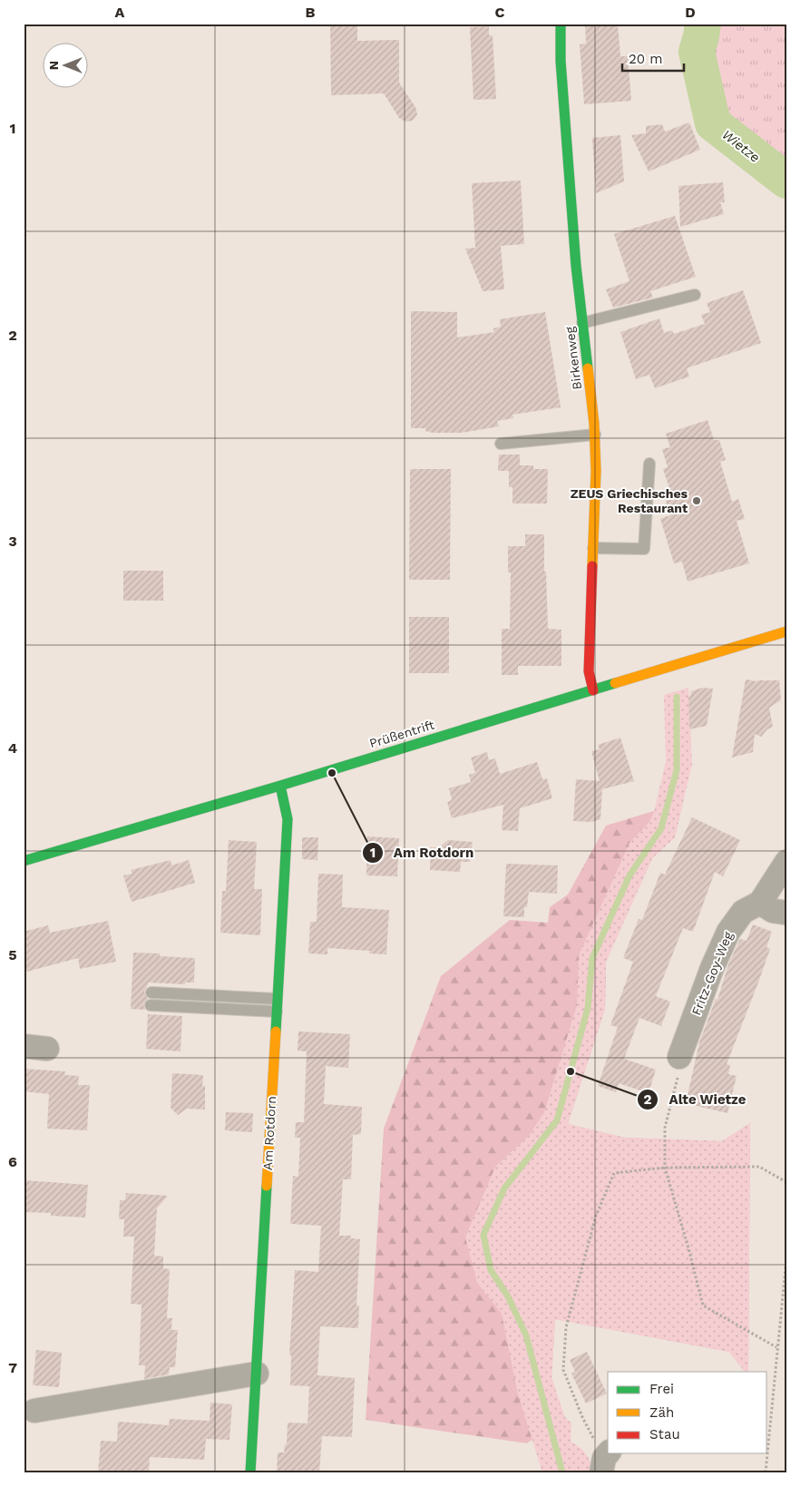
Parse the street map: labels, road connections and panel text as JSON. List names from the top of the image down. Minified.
{"streets":{"street":["Birkenweg","Prüßentrift","Fritz-Goy-Weg","Am Rotdorn"]},"crossings":[["Birkenweg","Prüßentrift"],["Prüßentrift","Am Rotdorn"]],"water":["Wietze"],"places":["ZEUS Griechisches Restaurant","Am Rotdorn","Alte Wietze"],"legend":["Frei","Zäh","Stau"],"scale_bar":"20 m","north":"left","grid":{"columns":["A","B","C","D"],"rows":["1","2","3","4","5","6","7"]}}
